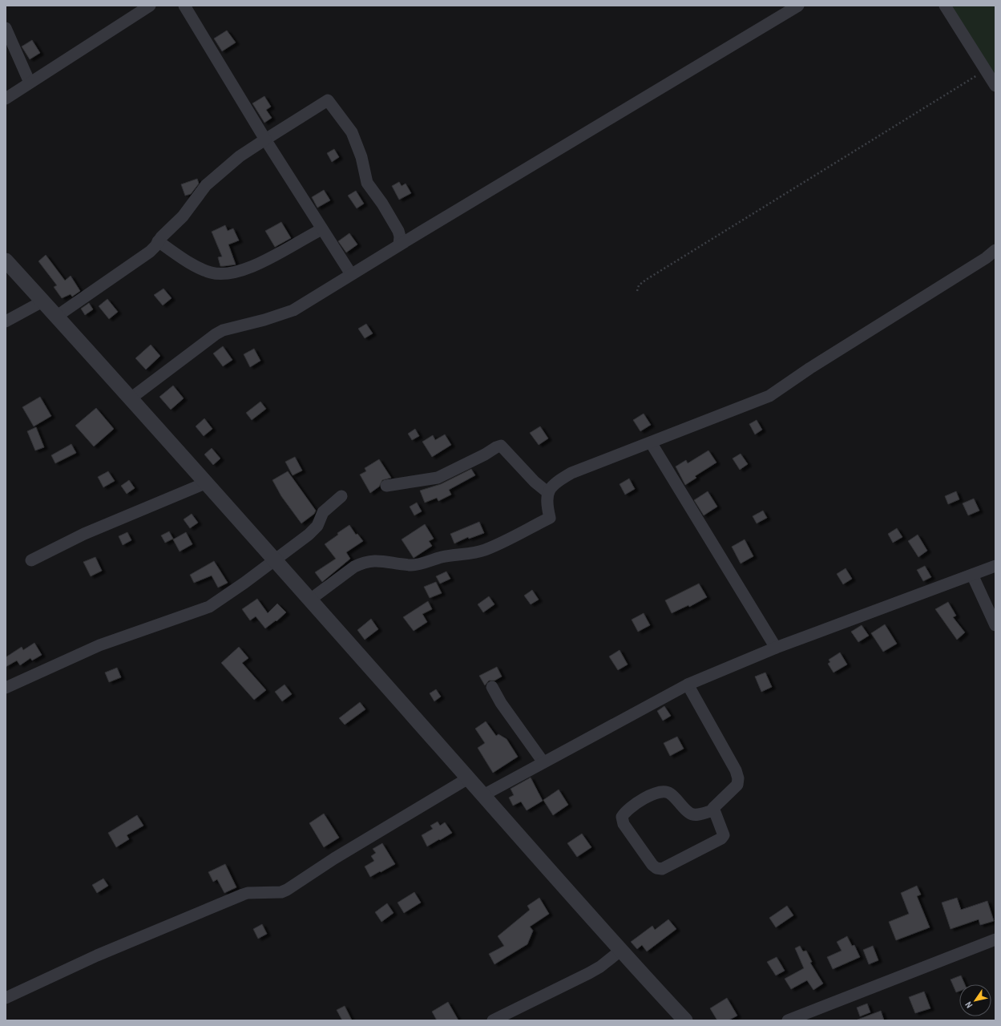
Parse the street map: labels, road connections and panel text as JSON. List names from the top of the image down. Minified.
{"north":"bottom left"}
